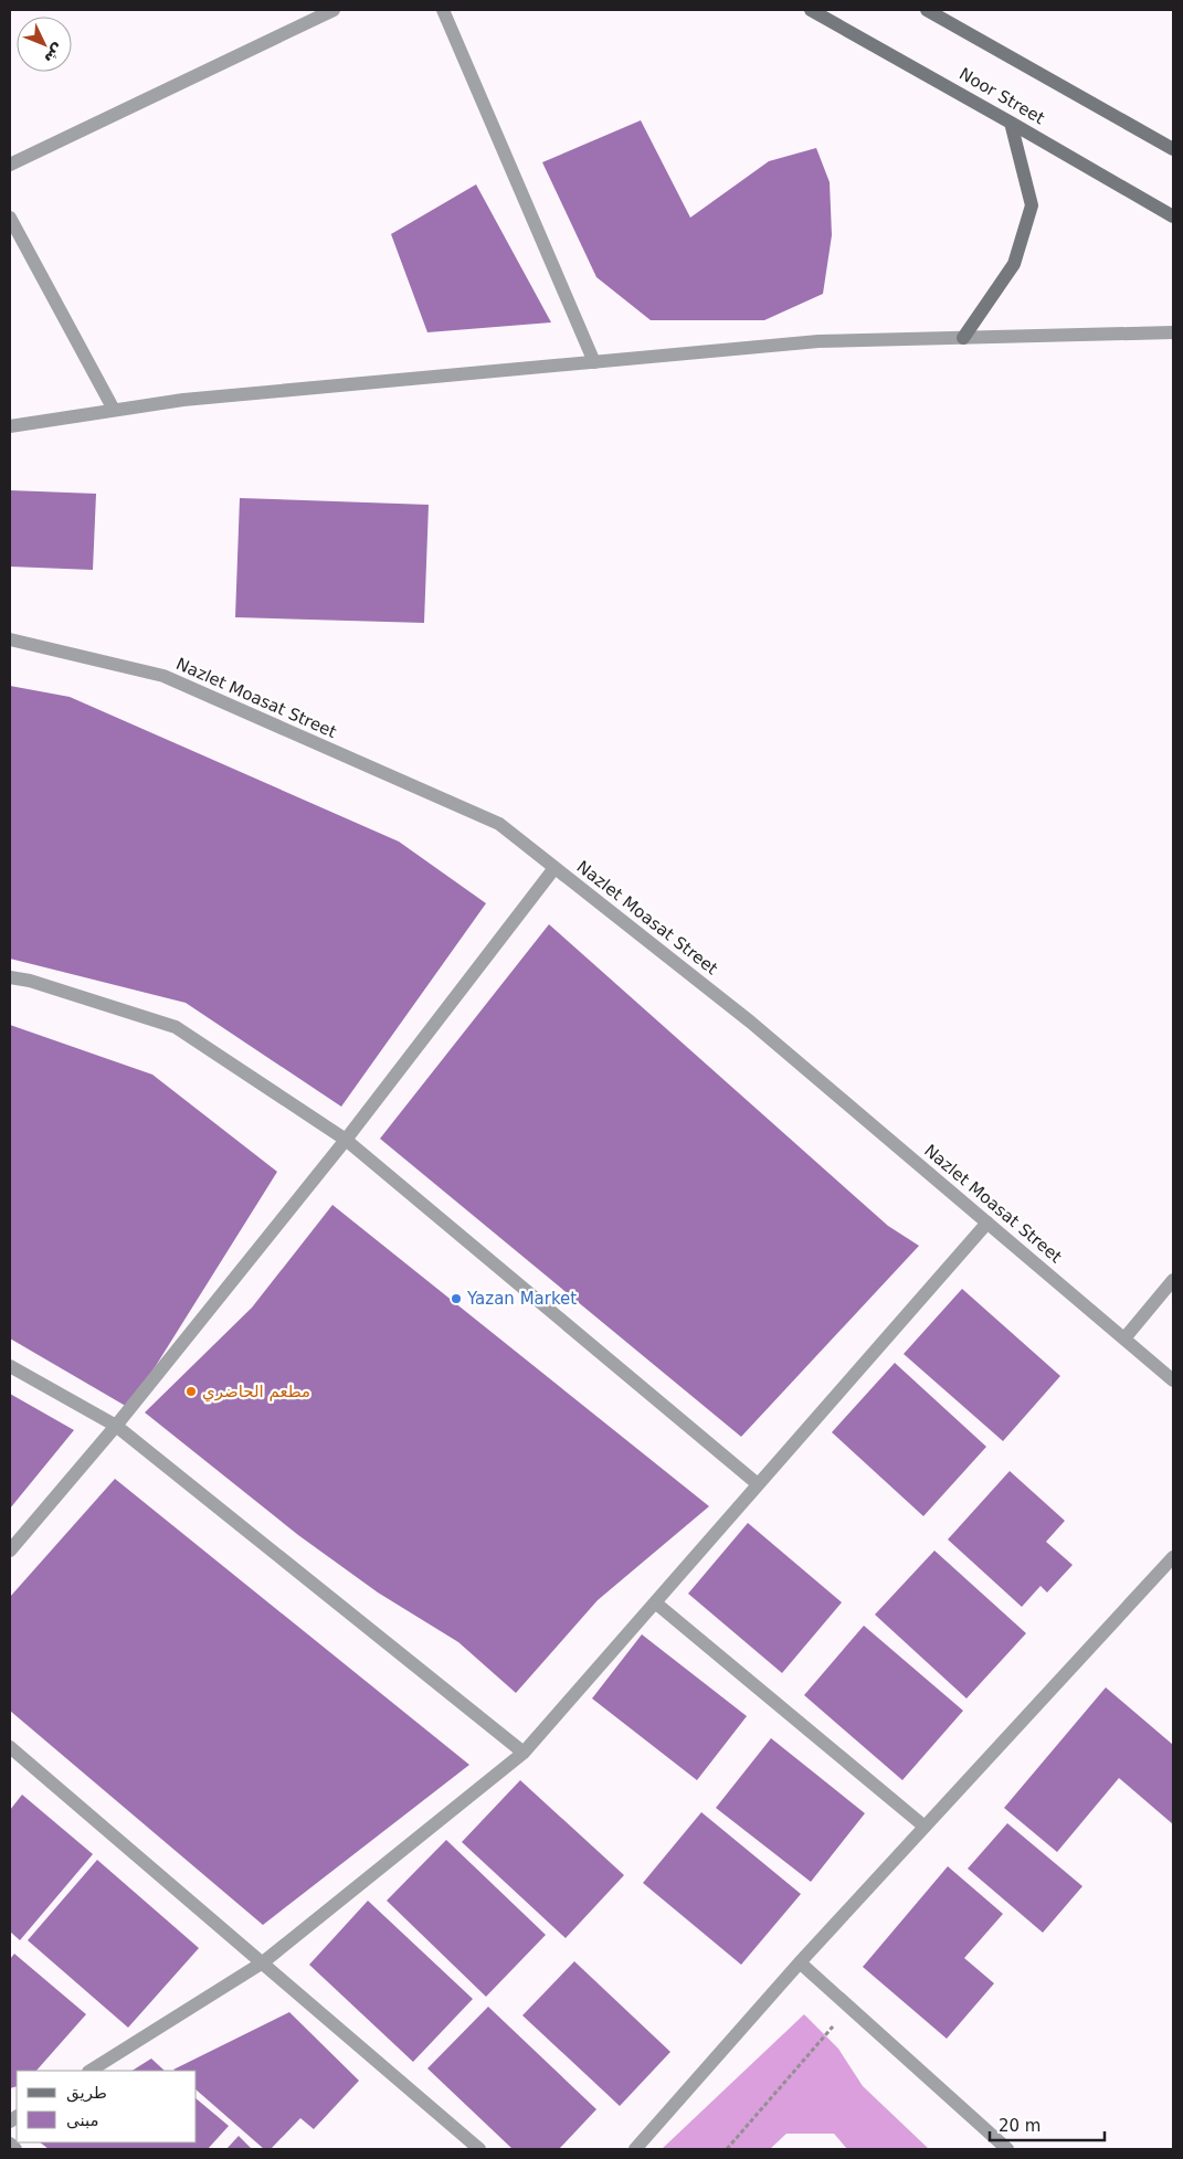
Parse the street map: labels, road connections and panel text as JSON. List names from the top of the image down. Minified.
{"streets":{"main road":["Noor Street"],"street":["Nazlet Moasat Street"]},"places":["Yazan Market","مطعم الحاضري"],"legend":["طريق","مبنى"],"scale_bar":"20 m","north":"bottom right"}
